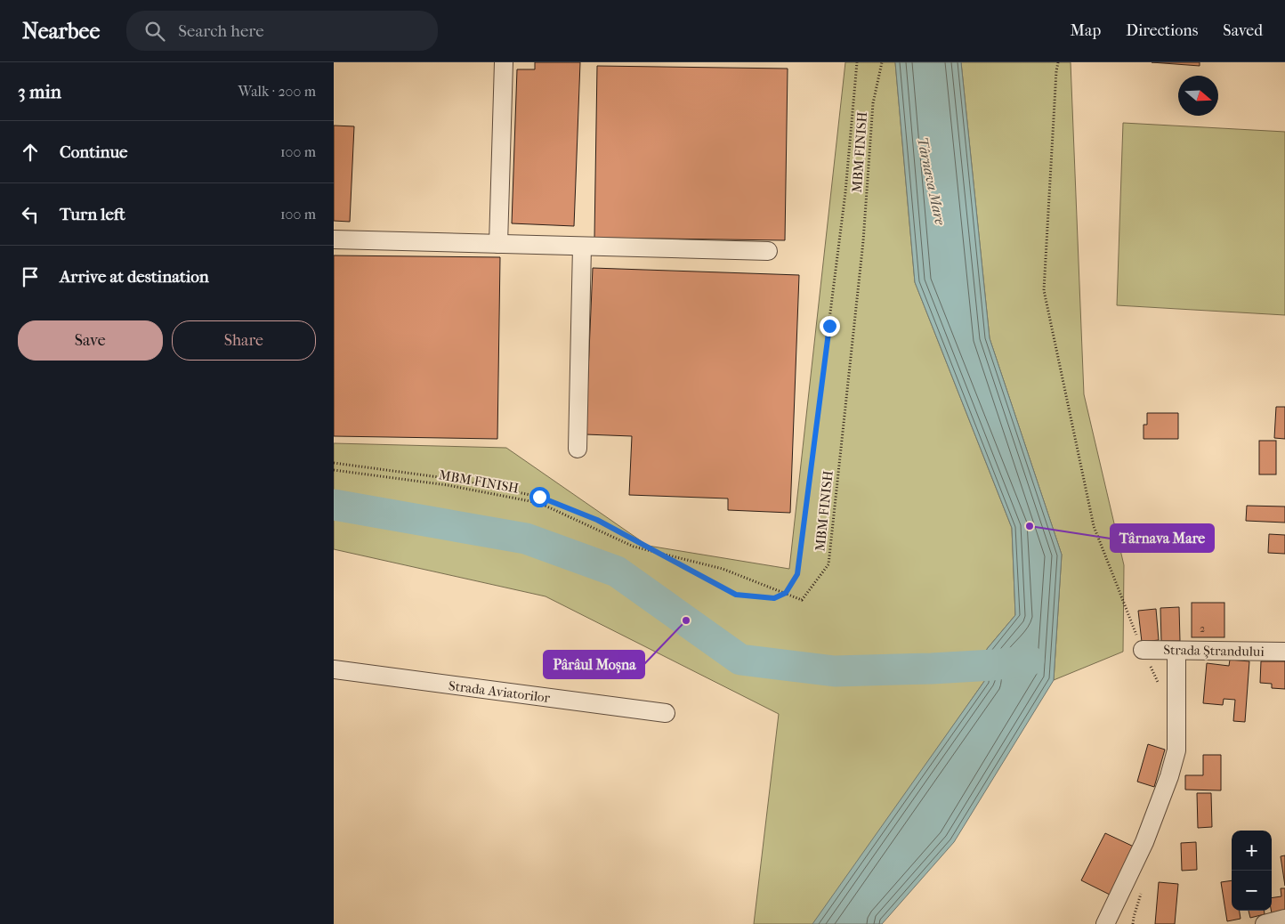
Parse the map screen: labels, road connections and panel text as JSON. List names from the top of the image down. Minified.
{"streets":{"street":["Strada Ştrandului","Strada Aviatorilor"],"path":["MBM FINISH"]},"water":["Târnava Mare"],"places":["Târnava Mare","Pârâul Moșna"],"house_numbers":["2"],"north":"right","page":{"header":"Nearbee","search":"Search here","nav":["Map","Directions","Saved"],"heading":["3 min","Walk · 200 m"],"list":[["Continue","100 m"],["Turn left","100 m"],"Arrive at destination"],"buttons":["Save","Share"],"map_buttons":["+","−"]}}
